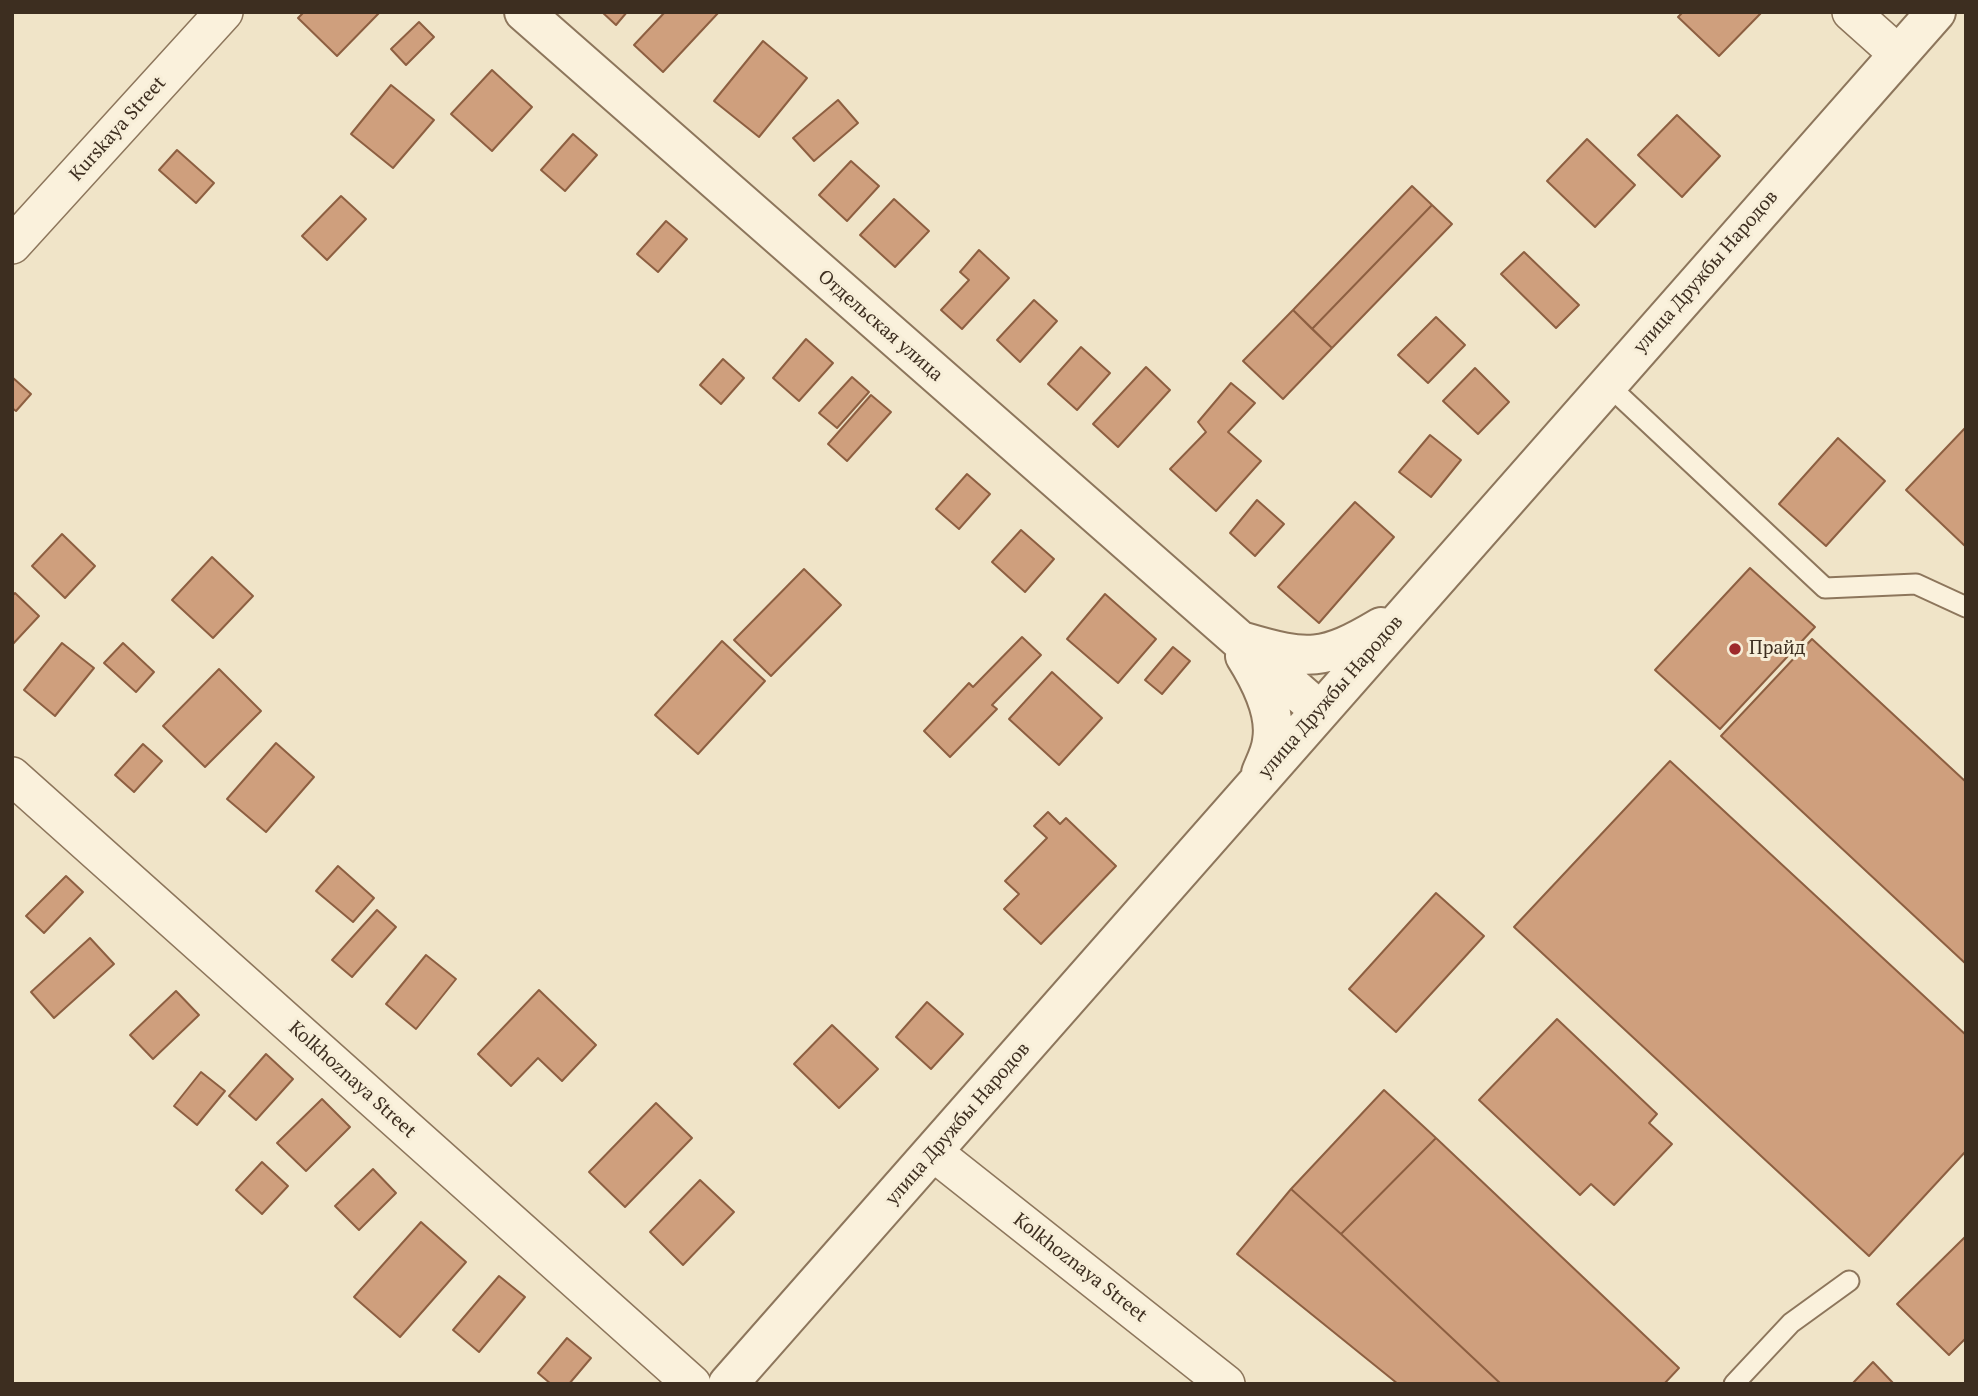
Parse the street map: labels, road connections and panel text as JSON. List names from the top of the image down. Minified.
{"streets":{"street":["Kurskaya Street","улица Дружбы Народов","Отдельская улица","Kolkhoznaya Street"]},"crossings":[["улица Дружбы Народов","Отдельская улица"],["улица Дружбы Народов","Kolkhoznaya Street"]],"places":["Прайд"]}
